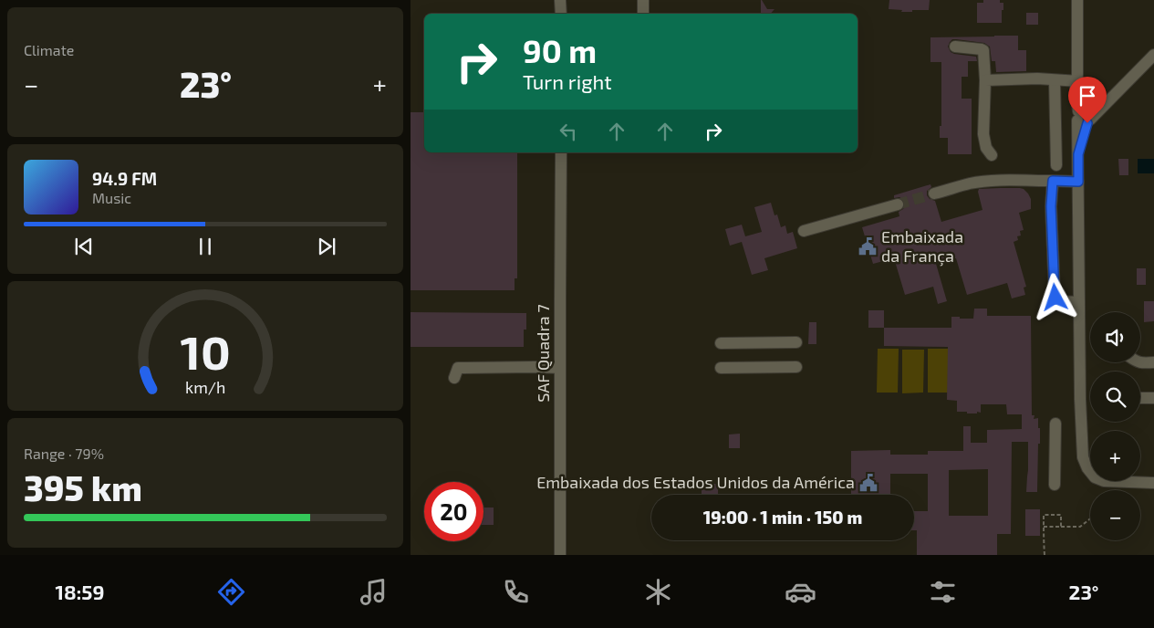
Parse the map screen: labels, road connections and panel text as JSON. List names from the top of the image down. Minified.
{"streets":{"street":["SAF Quadra 7"]},"places":{"public building":["Embaixada da França","Embaixada dos Estados Unidos da América"]},"page":{"tile":["Climate",["Range · 79%","395 km"]],"turn":["90 m","Turn right"],"heat":["−","23°","+"],"song":["94.9 FM","Music"],"map_buttons":["+","−"],"limit":"20","trip":"19:00 · 1 min · 150 m","tabs":["18:59","23°"],"gauge":["10","km/h"]}}
